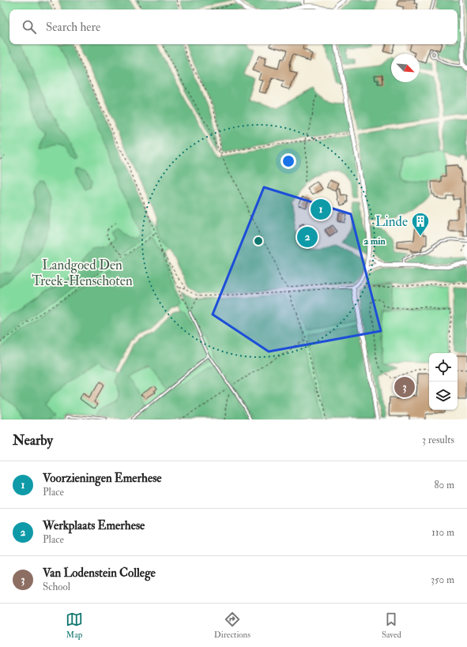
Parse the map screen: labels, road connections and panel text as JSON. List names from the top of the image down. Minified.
{"parks":["Landgoed Den Treek-Henschoten"],"places":{"building":["Linde"]},"north":"bottom right","page":{"search":"Search here","pins":["1","2","3"],"heading":["Nearby","3 results"],"list":[{"mark":"1","name":"Voorzieningen Emerhese","note":"Place","value":"80 m"},{"mark":"2","name":"Werkplaats Emerhese","note":"Place","value":"110 m"},{"mark":"3","name":"Van Lodenstein College","note":"School","value":"350 m"}],"nav":["Map","Directions","Saved"]},"rings":["2 min"]}
